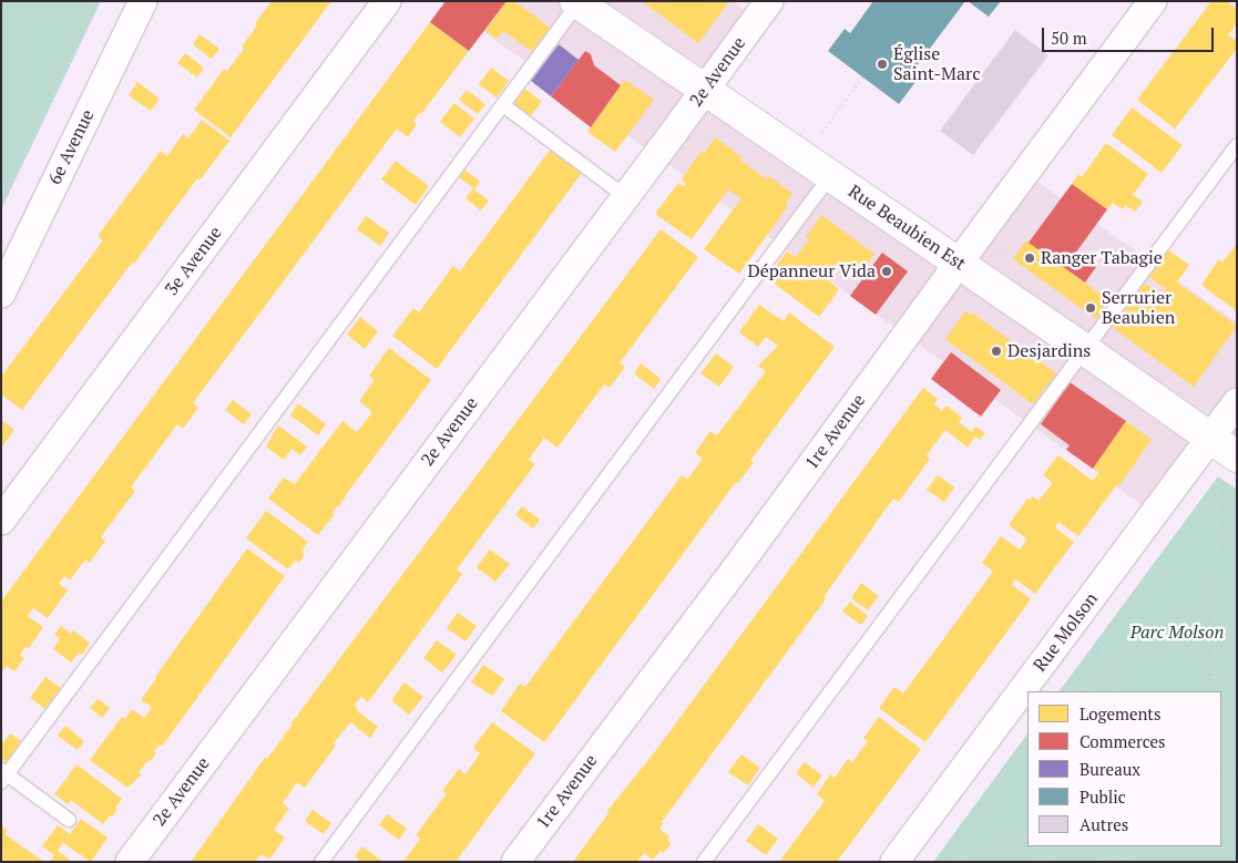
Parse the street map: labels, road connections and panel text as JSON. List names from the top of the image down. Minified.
{"streets":{"street":["2e Avenue","6e Avenue","Rue Beaubien Est","3e Avenue","1re Avenue","Rue Molson"]},"crossings":[["2e Avenue","Rue Beaubien Est"],["Rue Beaubien Est","1re Avenue"],["Rue Beaubien Est","Rue Molson"]],"parks":["Parc Molson"],"places":["Église Saint-Marc","Ranger Tabagie","Dépanneur Vida","Serrurier Beaubien","Desjardins"],"legend":["Logements","Commerces","Bureaux","Public","Autres"],"scale_bar":"50 m"}
